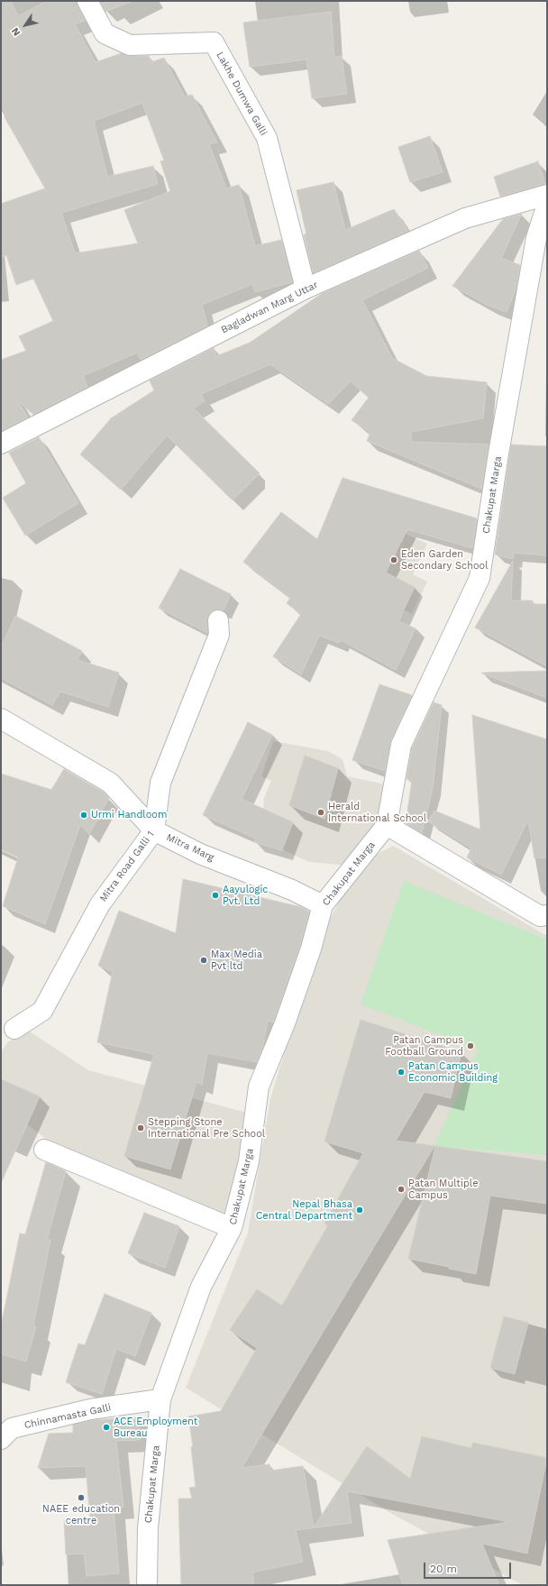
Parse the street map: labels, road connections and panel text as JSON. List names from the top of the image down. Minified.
{"streets":{"street":["Lakhe Dumwa Galli","Bagladwan Marg Uttar","Chakupat Marga","Mitra Marg","Mitra Road Galli 1","Chinnamasta Galli"]},"crossings":[["Lakhe Dumwa Galli","Bagladwan Marg Uttar"],["Chakupat Marga","Mitra Marg"],["Chakupat Marga","Chinnamasta Galli"],["Mitra Marg","Mitra Road Galli 1"]],"places":["Eden Garden Secondary School","Herald International School","Urmi Handloom","Aayulogic Pvt. Ltd","Max Media Pvt ltd","Patan Campus Football Ground","Patan Campus Economic Building","Stepping Stone International Pre School","Patan Multiple Campus","Nepal Bhasa Central Department","ACE Employment Bureau","NAEE education centre"],"scale_bar":"20 m","north":"bottom left"}
